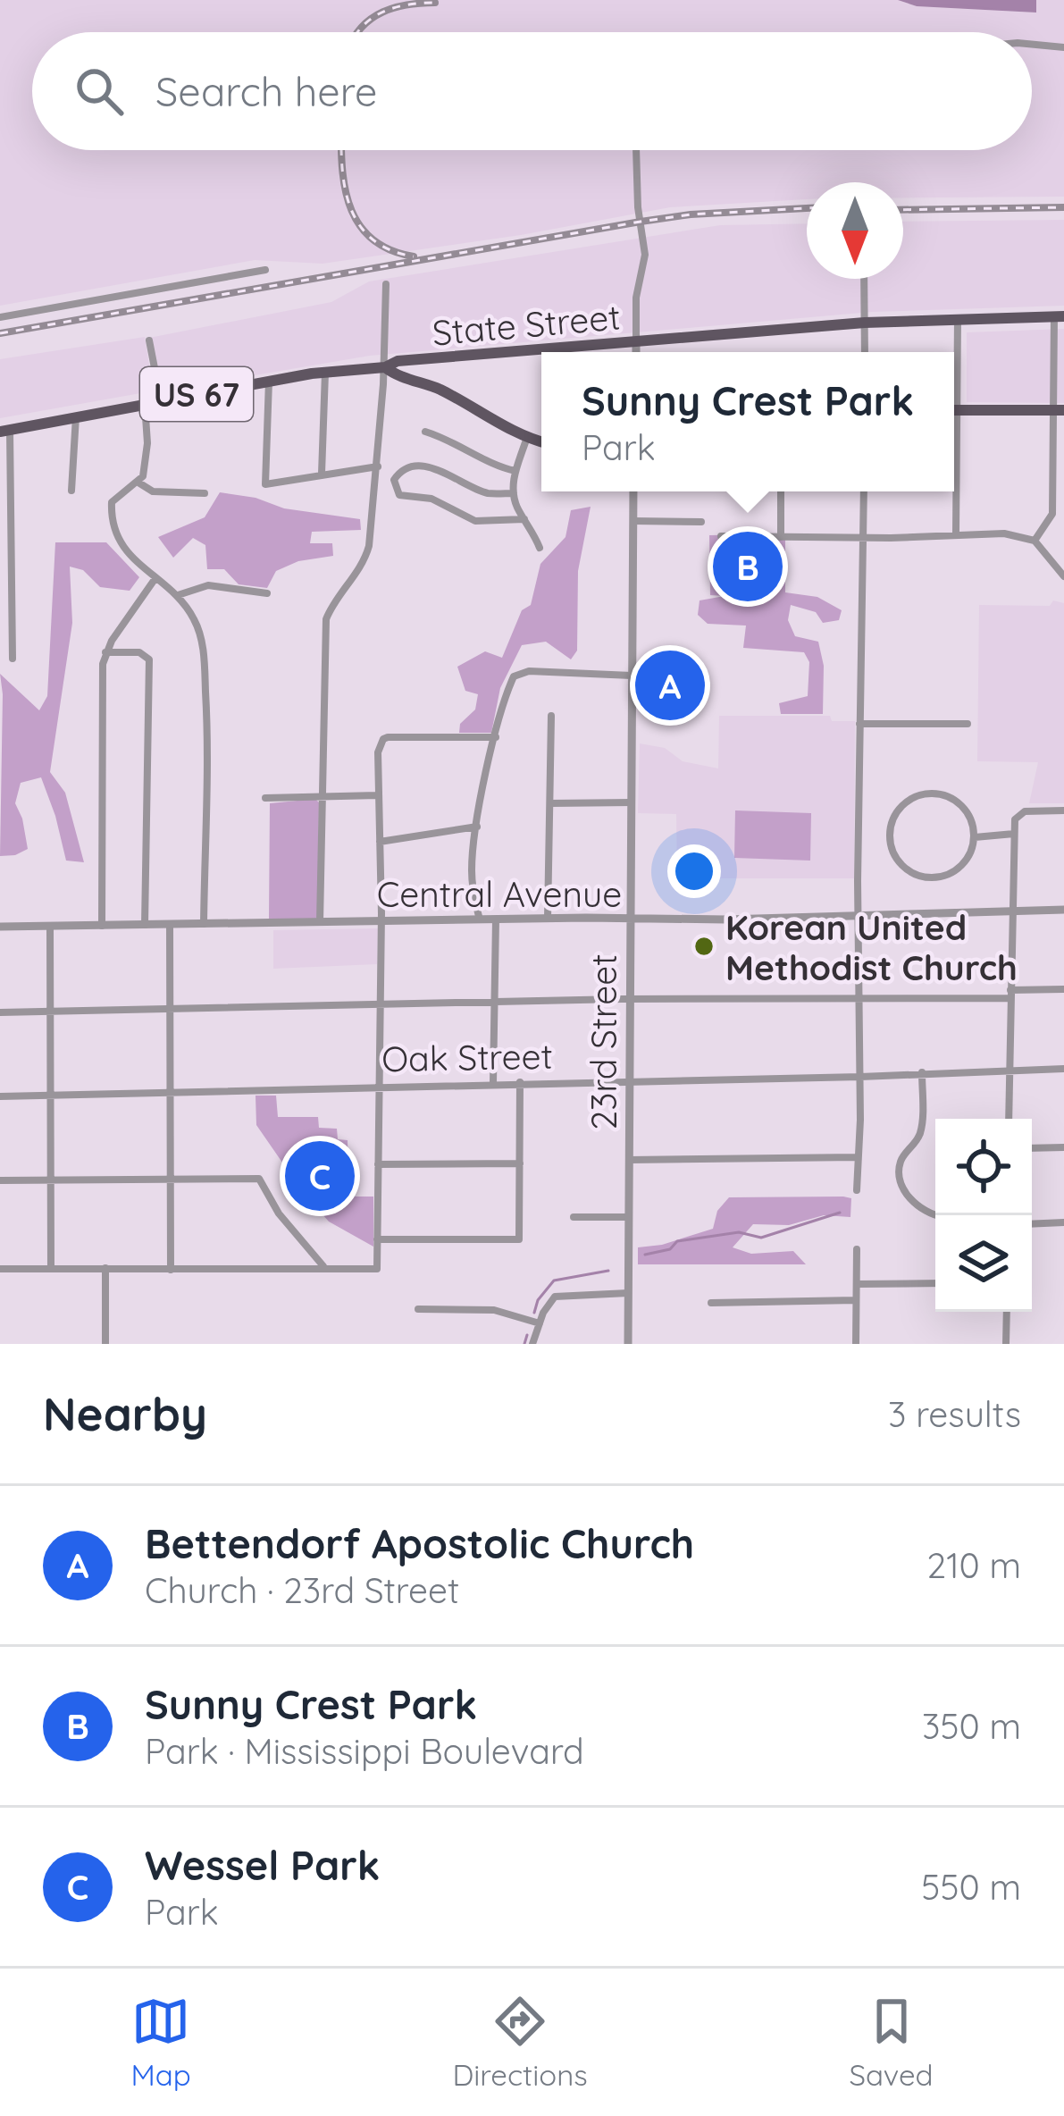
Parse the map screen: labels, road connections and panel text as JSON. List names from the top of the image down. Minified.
{"streets":{"main road":["State Street","US 67"],"street":["Central Avenue","23rd Street","Oak Street"]},"crossings":[["State Street","US 67"],["Central Avenue","23rd Street"],["23rd Street","Oak Street"]],"places":["Korean United Methodist Church"],"north":"bottom","page":{"search":"Search here","popup":["Sunny Crest Park","Park"],"pins":["B","A","C"],"heading":["Nearby","3 results"],"list":[{"mark":"A","name":"Bettendorf Apostolic Church","note":"Church · 23rd Street","value":"210 m"},{"mark":"B","name":"Sunny Crest Park","note":"Park · Mississippi Boulevard","value":"350 m"},{"mark":"C","name":"Wessel Park","note":"Park","value":"550 m"}],"nav":["Map","Directions","Saved"]}}
